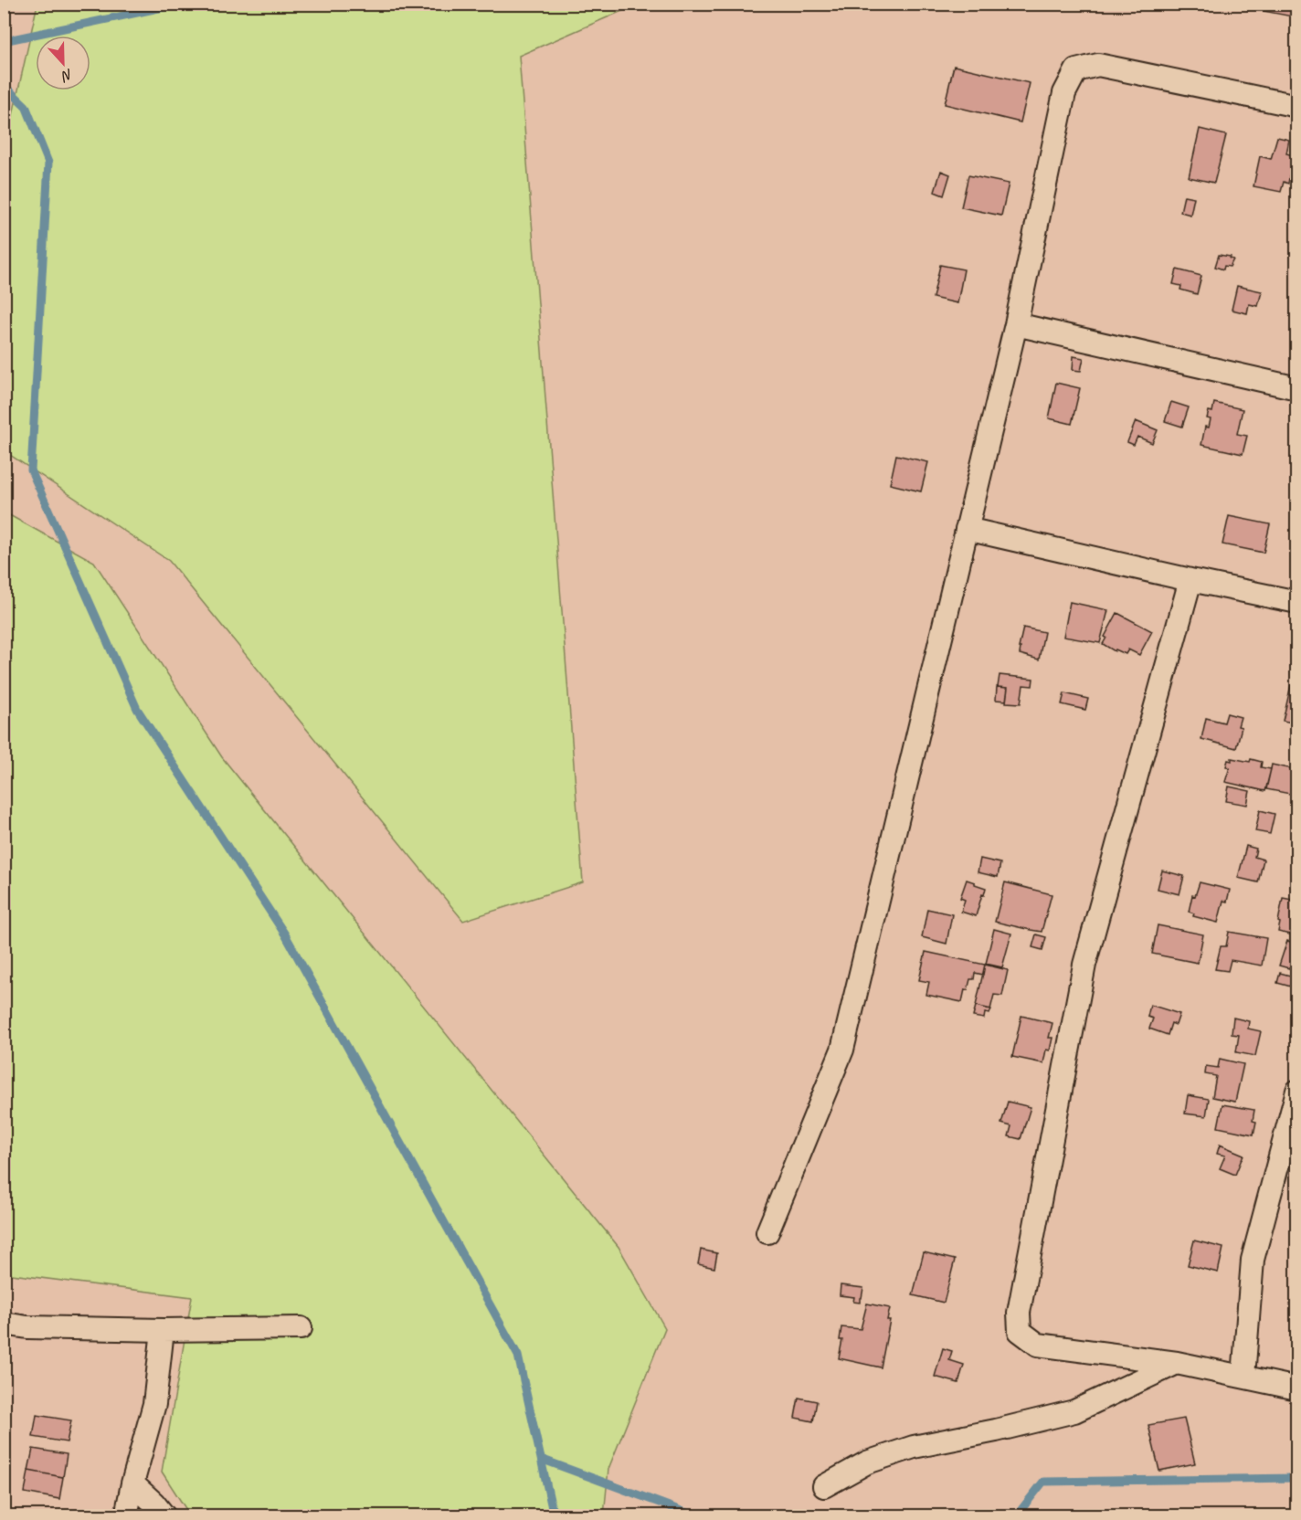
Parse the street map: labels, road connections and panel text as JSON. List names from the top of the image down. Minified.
{"north":"bottom"}
